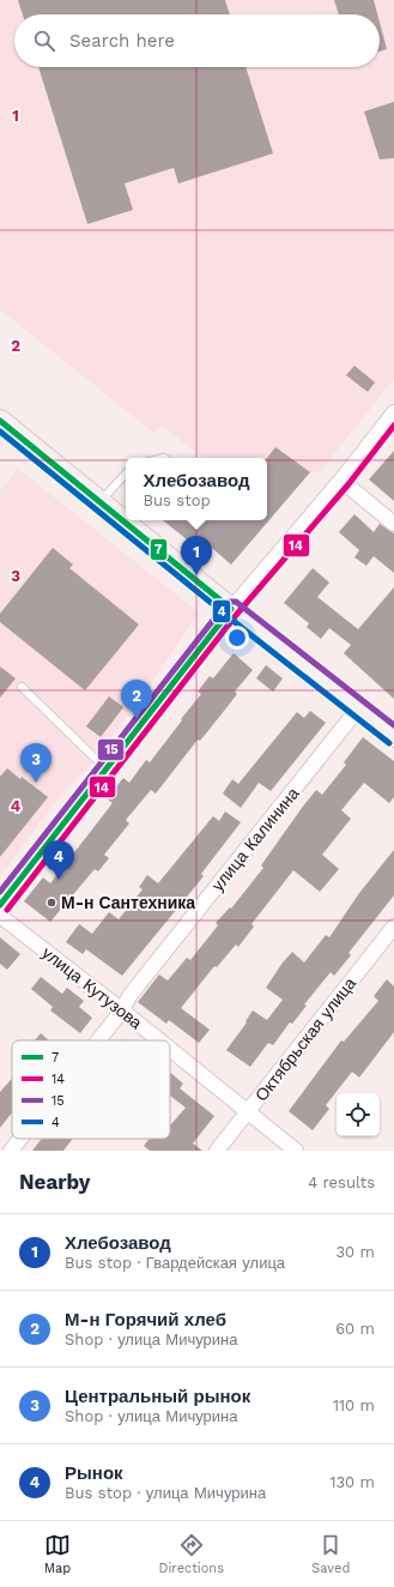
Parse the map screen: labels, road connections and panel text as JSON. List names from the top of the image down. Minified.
{"streets":{"street":["улица Калинина","улица Кутузова","Октябрьская улица"]},"crossings":[["улица Калинина","улица Кутузова"],["улица Кутузова","Октябрьская улица"]],"places":["М-н Сантехника"],"lines":["transit line 7","transit line 14","transit line 4","transit line 15"],"legend":["7","14","15","4"],"page":{"search":"Search here","popup":["Хлебозавод","Bus stop"],"pins":["1","2","3","4"],"heading":["Nearby","4 results"],"list":[{"mark":"1","name":"Хлебозавод","note":"Bus stop · Гвардейская улица","value":"30 m"},{"mark":"2","name":"М-н Горячий хлеб","note":"Shop · улица Мичурина","value":"60 m"},{"mark":"3","name":"Центральный рынок","note":"Shop · улица Мичурина","value":"110 m"},{"mark":"4","name":"Рынок","note":"Bus stop · улица Мичурина","value":"130 m"}],"nav":["Map","Directions","Saved"]},"grid":{"rows":["1","2","3","4"]}}
